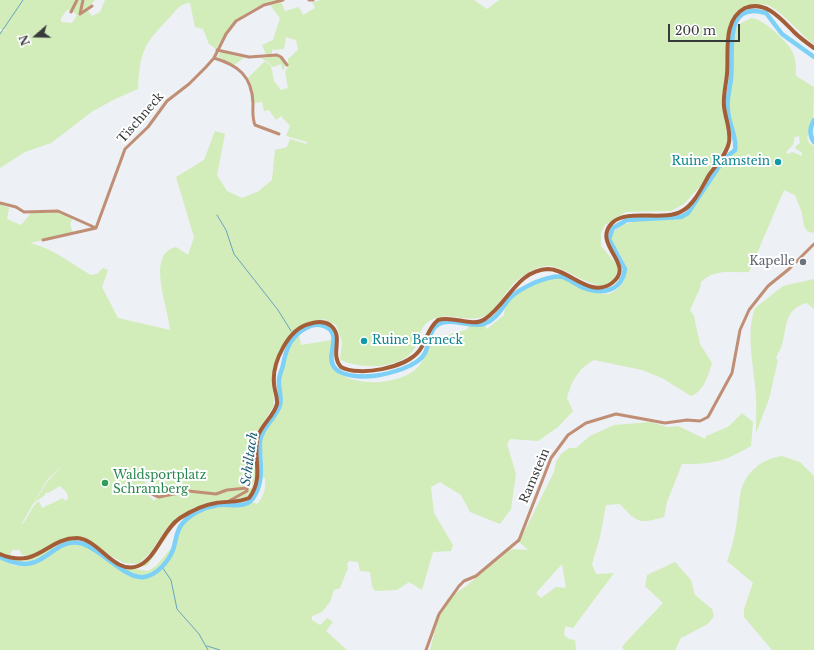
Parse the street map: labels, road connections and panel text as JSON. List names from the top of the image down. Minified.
{"streets":{"street":["Tischneck","Ramstein"]},"water":["Schiltach"],"places":["Ruine Ramstein","Kapelle","Ruine Berneck","Waldsportplatz Schramberg"],"scale_bar":"200 m","north":"left"}
